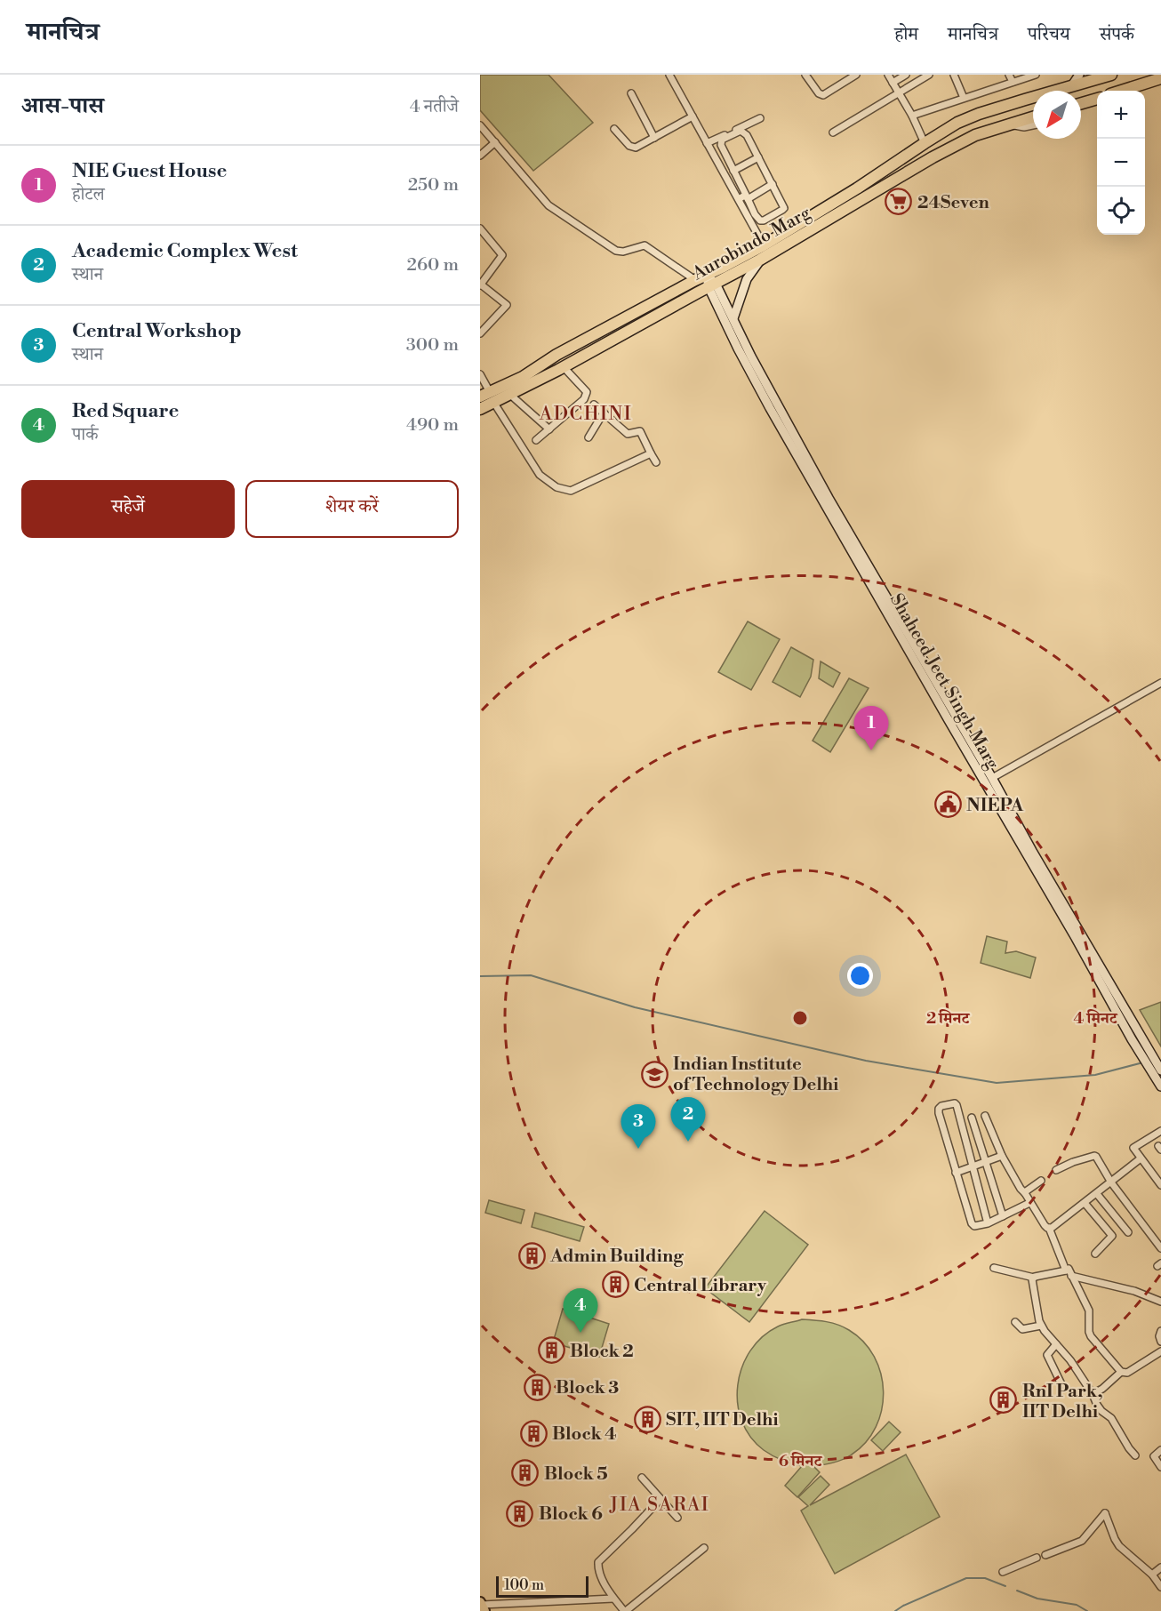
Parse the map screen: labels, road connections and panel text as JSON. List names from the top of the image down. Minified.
{"streets":{"highway":["Aurobindo Marg"],"main road":["Shaheed Jeet Singh Marg"]},"crossings":[["Aurobindo Marg","Shaheed Jeet Singh Marg"]],"districts":["ADCHINI","JIA SARAI"],"places":{"supermarket":["24Seven"],"public building":["NIEPA"],"school or university":["Indian Institute of Technology Delhi"],"building":["Admin Building","Central Library","Block 2","Block 3","RnI Park, IIT Delhi","SIT, IIT Delhi","Block 4","Block 5","Block 6"]},"scale_bar":"100 m","north":"bottom left","page":{"header":"मानचित्र","nav":["होम","मानचित्र","परिचय","संपर्क"],"heading":["आस-पास","4 नतीजे"],"map_buttons":["+","−"],"list":[{"mark":"1","name":"NIE Guest House","note":"होटल","value":"250 m"},{"mark":"2","name":"Academic Complex West","note":"स्थान","value":"260 m"},{"mark":"3","name":"Central Workshop","note":"स्थान","value":"300 m"},{"mark":"4","name":"Red Square","note":"पार्क","value":"490 m"}],"buttons":["सहेजें","शेयर करें"],"pins":["1","2","3","4"],"scale":"100 m"},"rings":["2 मिनट","4 मिनट","6 मिनट"]}
